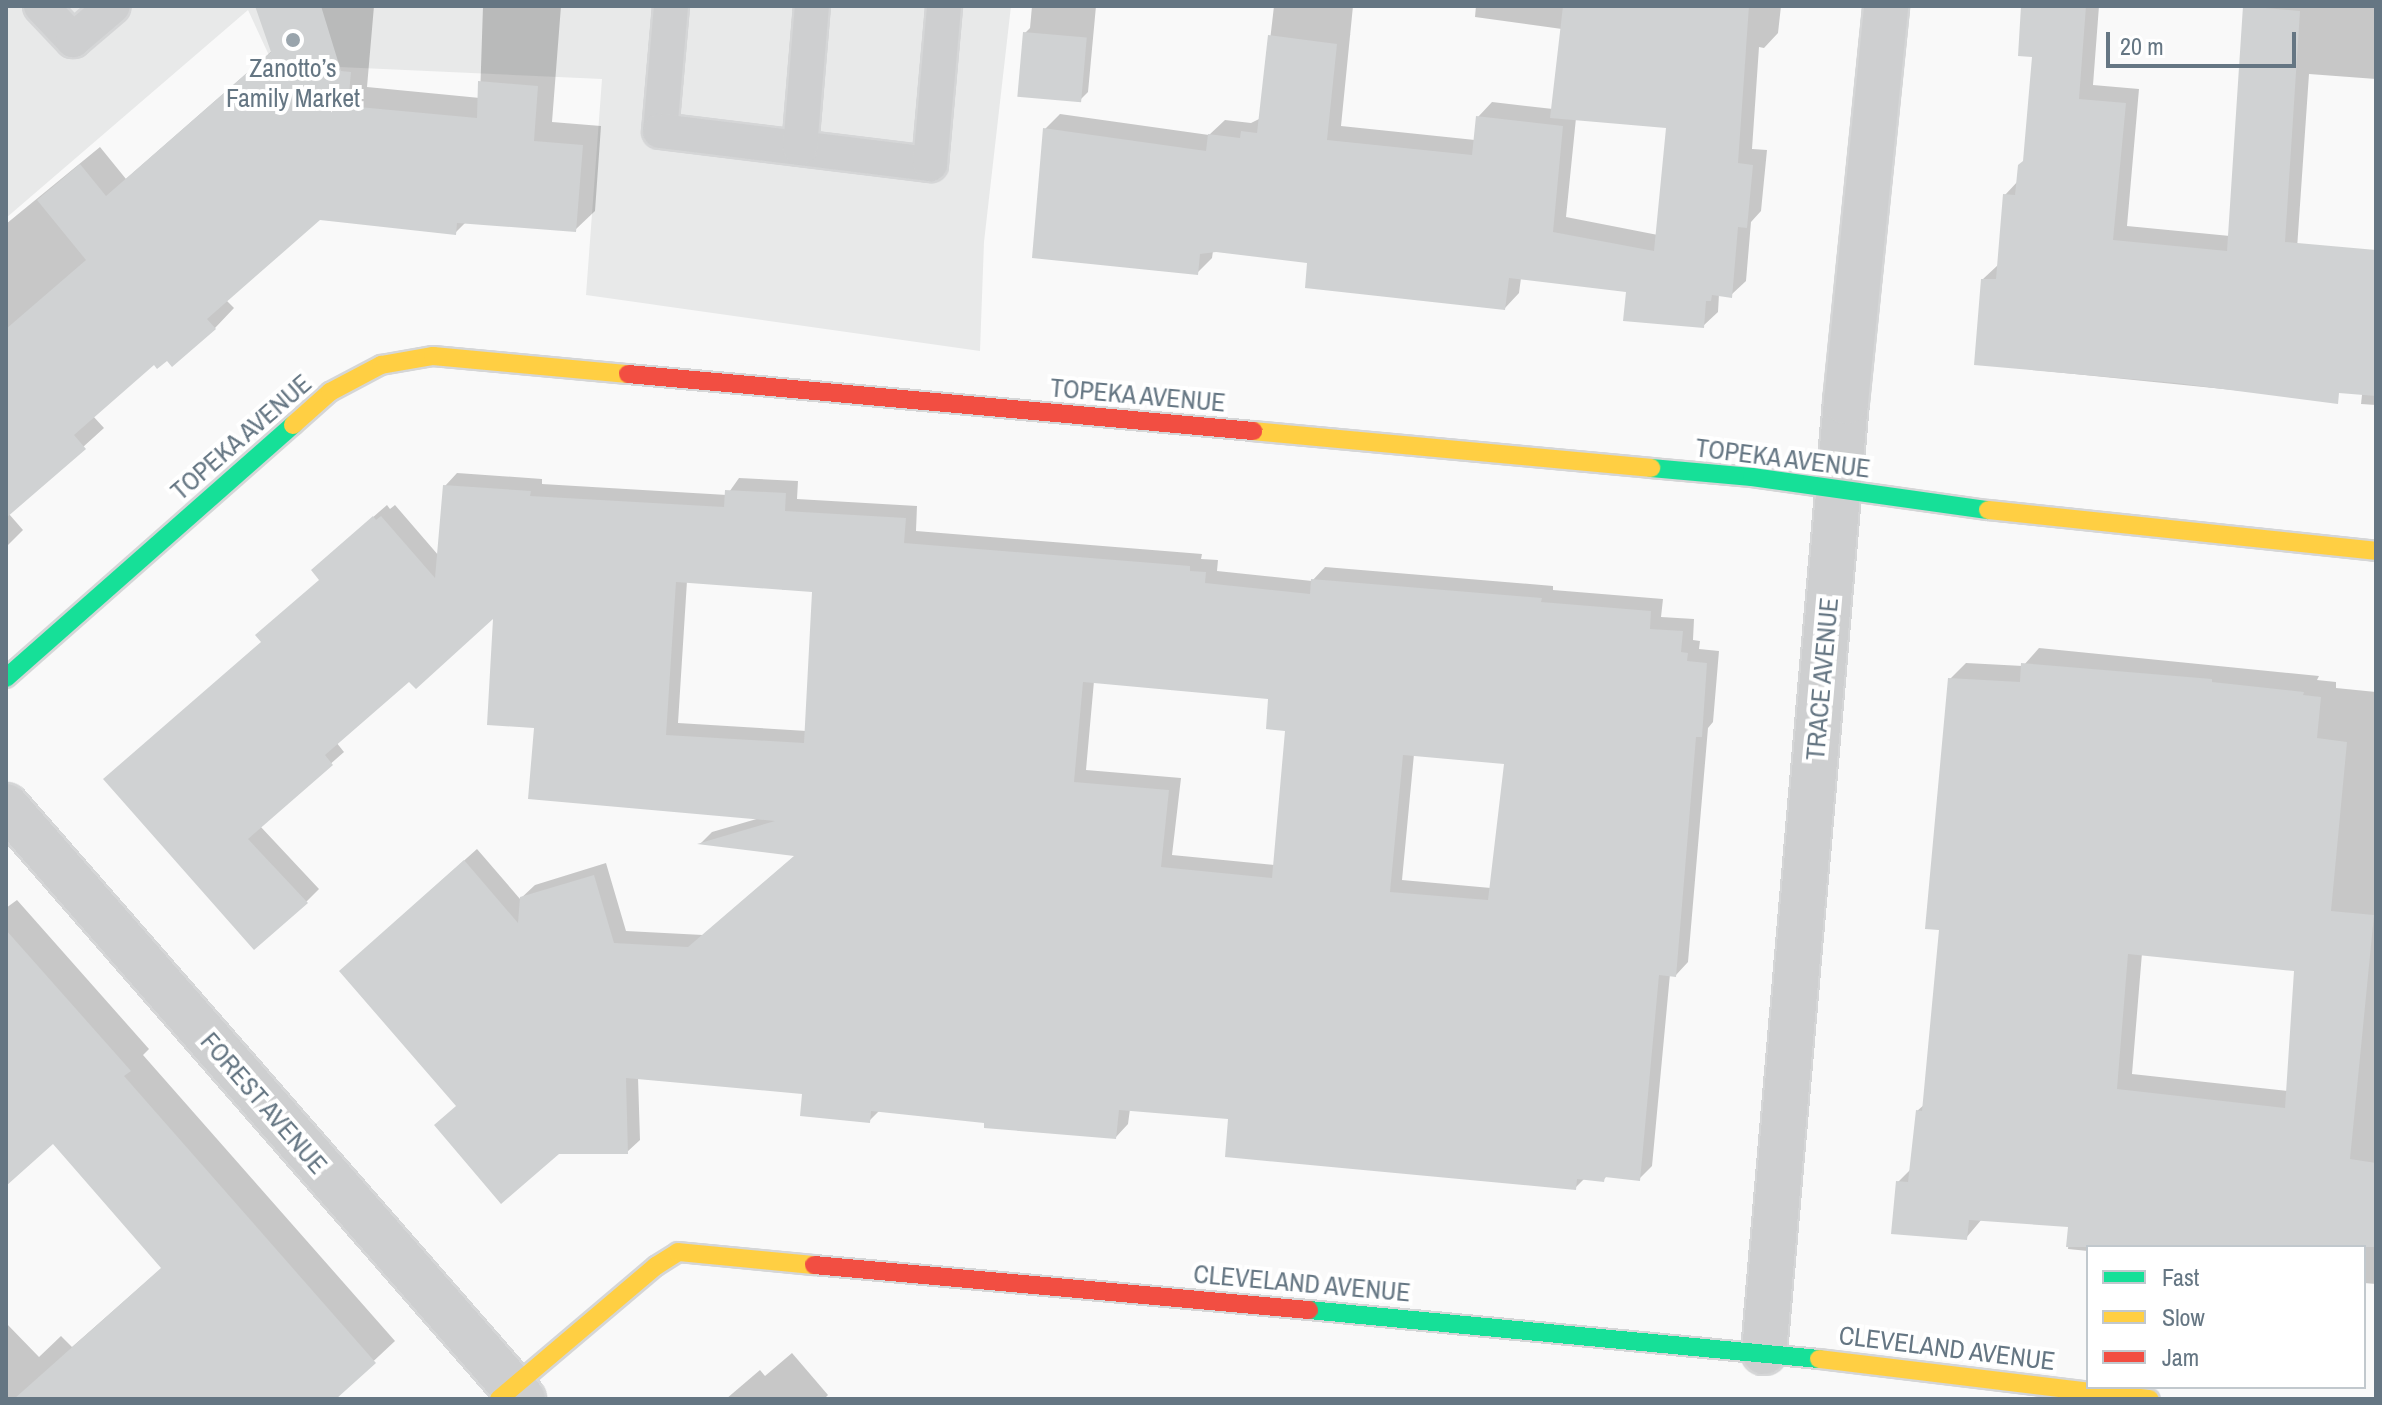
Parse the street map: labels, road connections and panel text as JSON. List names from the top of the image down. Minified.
{"streets":{"street":["TOPEKA AVENUE","TRACE AVENUE","FOREST AVENUE","CLEVELAND AVENUE"]},"crossings":[["TOPEKA AVENUE","TRACE AVENUE"],["TRACE AVENUE","CLEVELAND AVENUE"],["FOREST AVENUE","CLEVELAND AVENUE"]],"places":["Zanotto’s Family Market"],"legend":["Fast","Slow","Jam"],"scale_bar":"20 m"}
